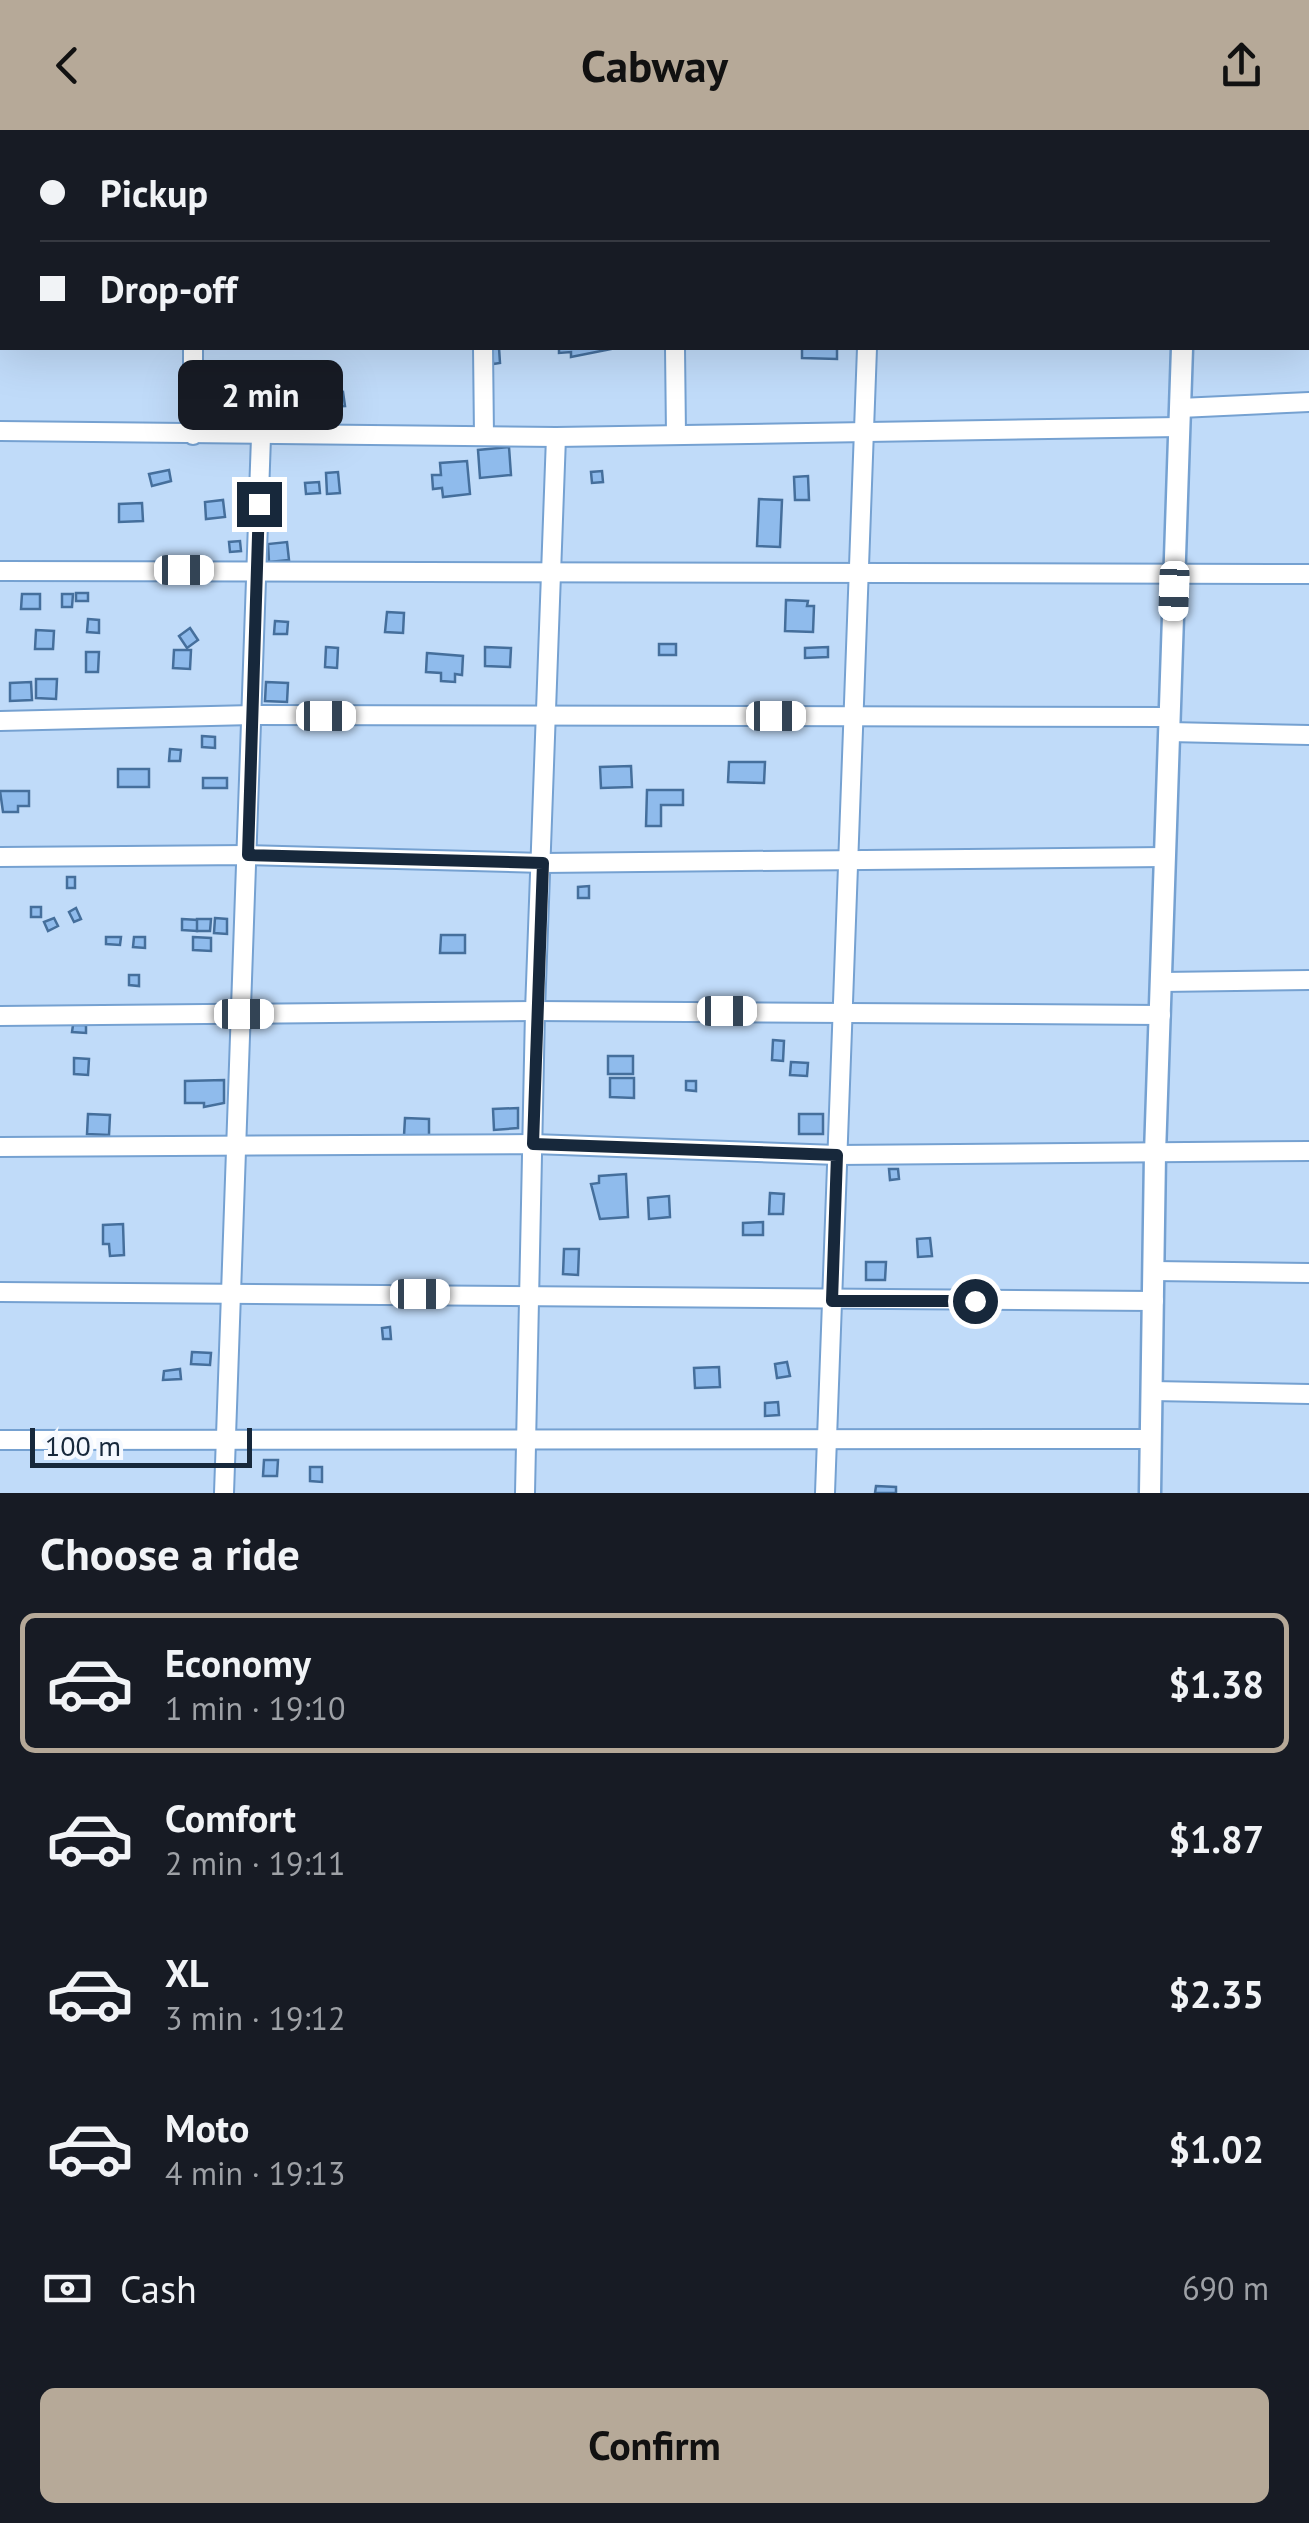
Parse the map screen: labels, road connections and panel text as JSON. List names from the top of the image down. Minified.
{"scale_bar":"100 m","page":{"header":"Cabway","banner":["Pickup","Drop-off"],"bubble":"2 min","scale":"100 m","heading":"Choose a ride","list":[{"name":"Economy","note":"1 min · 19:10","value":"$1.38"},{"name":"Comfort","note":"2 min · 19:11","value":"$1.87"},{"name":"XL","note":"3 min · 19:12","value":"$2.35"},{"name":"Moto","note":"4 min · 19:13","value":"$1.02"}],"pay":["Cash","690 m"],"buttons":"Confirm"}}
